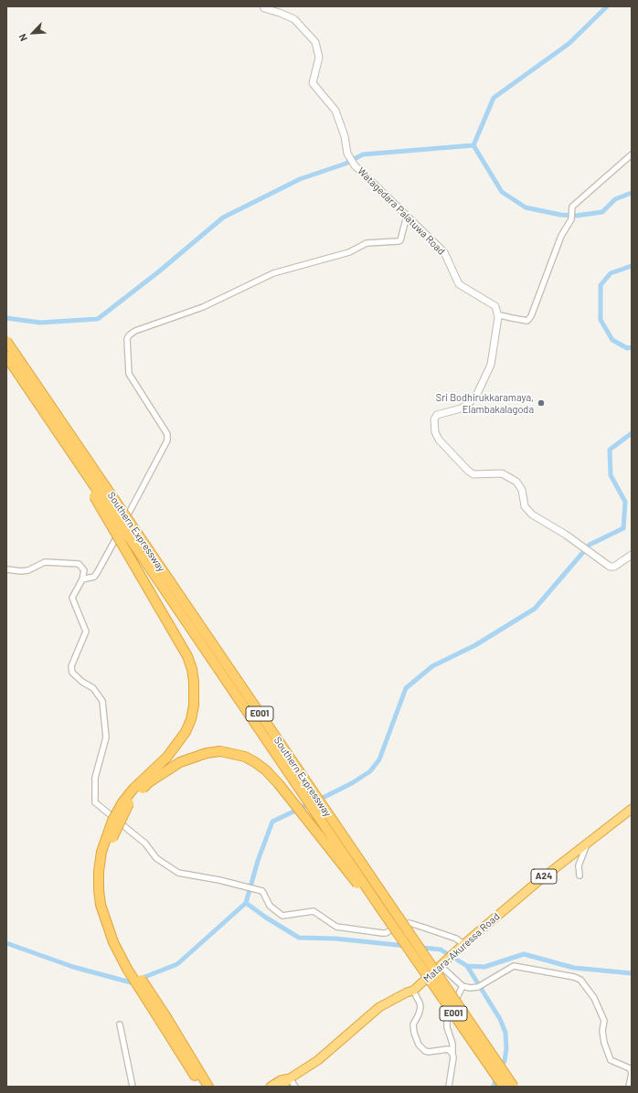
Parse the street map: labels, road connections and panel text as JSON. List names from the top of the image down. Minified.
{"streets":{"highway":["Southern Expressway","E001","A24","Matara-Akuressa Road"],"street":["Watagedara Palatuwa Road"]},"places":["Sri Bodhirukkaramaya, Elambakalagoda"],"north":"bottom left"}
